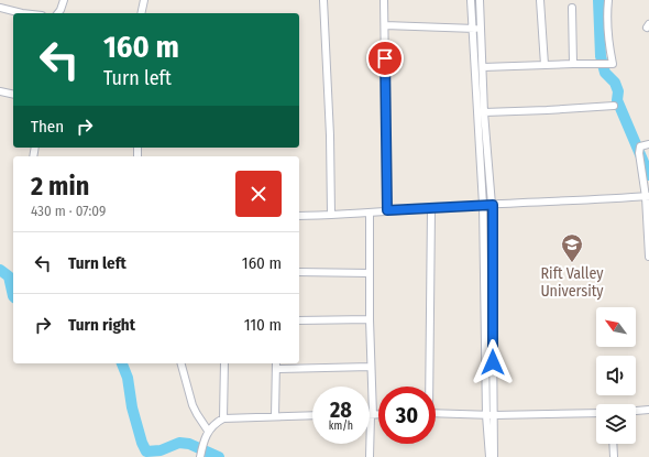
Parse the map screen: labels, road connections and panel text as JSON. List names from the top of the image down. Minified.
{"places":{"school or university":["Rift Valley University"]},"north":"top left","page":{"turn":["160 m","Turn left"],"then":"Then","heading":["2 min","430 m · 07:09"],"list":[{"name":"Turn left","value":"160 m"},{"name":"Turn right","value":"110 m"}],"speed":"28 km/h","limit":"30"}}
